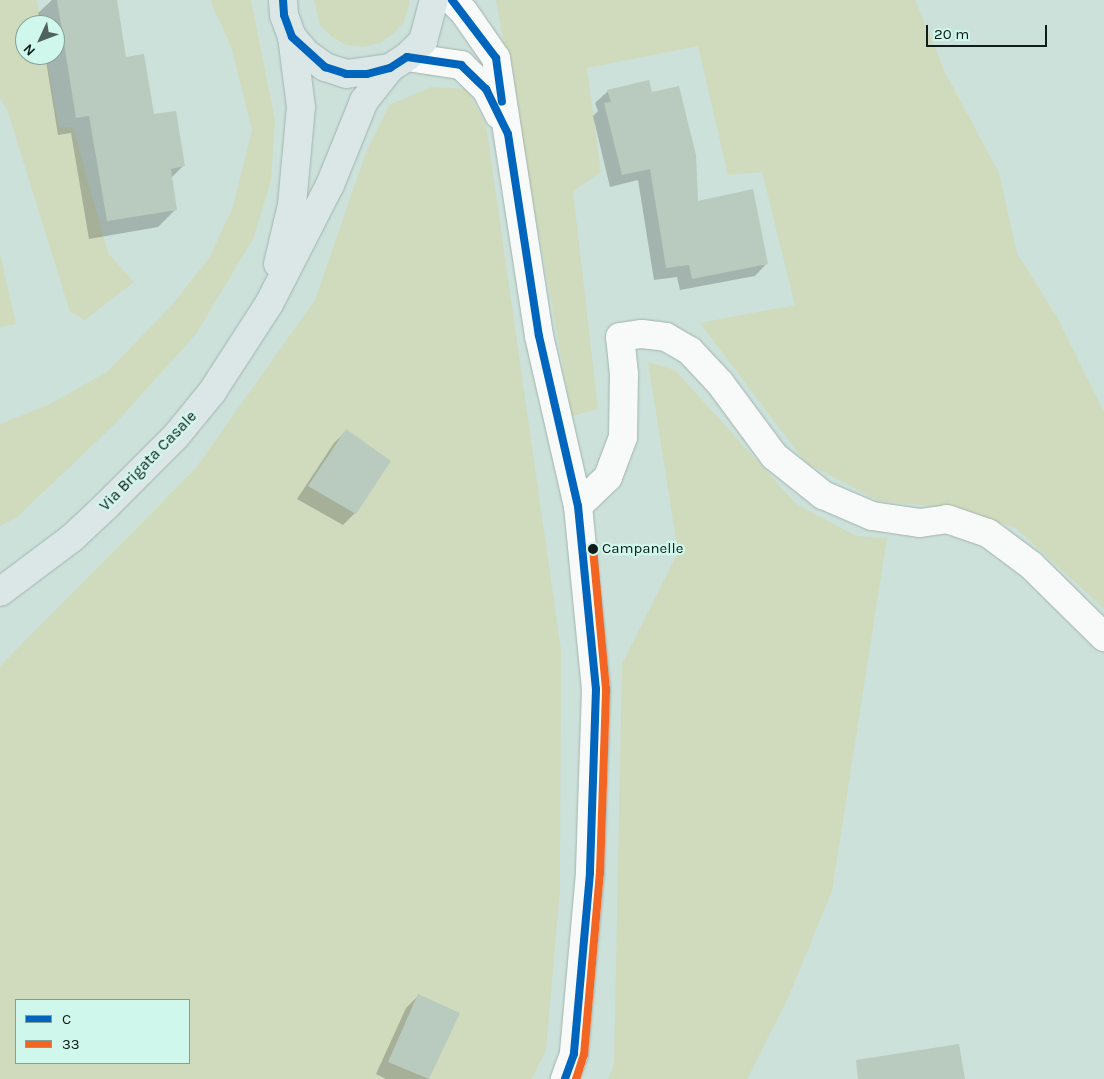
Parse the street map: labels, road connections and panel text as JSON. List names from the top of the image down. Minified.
{"streets":{"main road":["Via Brigata Casale"]},"places":["Campanelle"],"lines":["transit line C","transit line 33"],"legend":["C","33"],"scale_bar":"20 m","north":"bottom left"}
